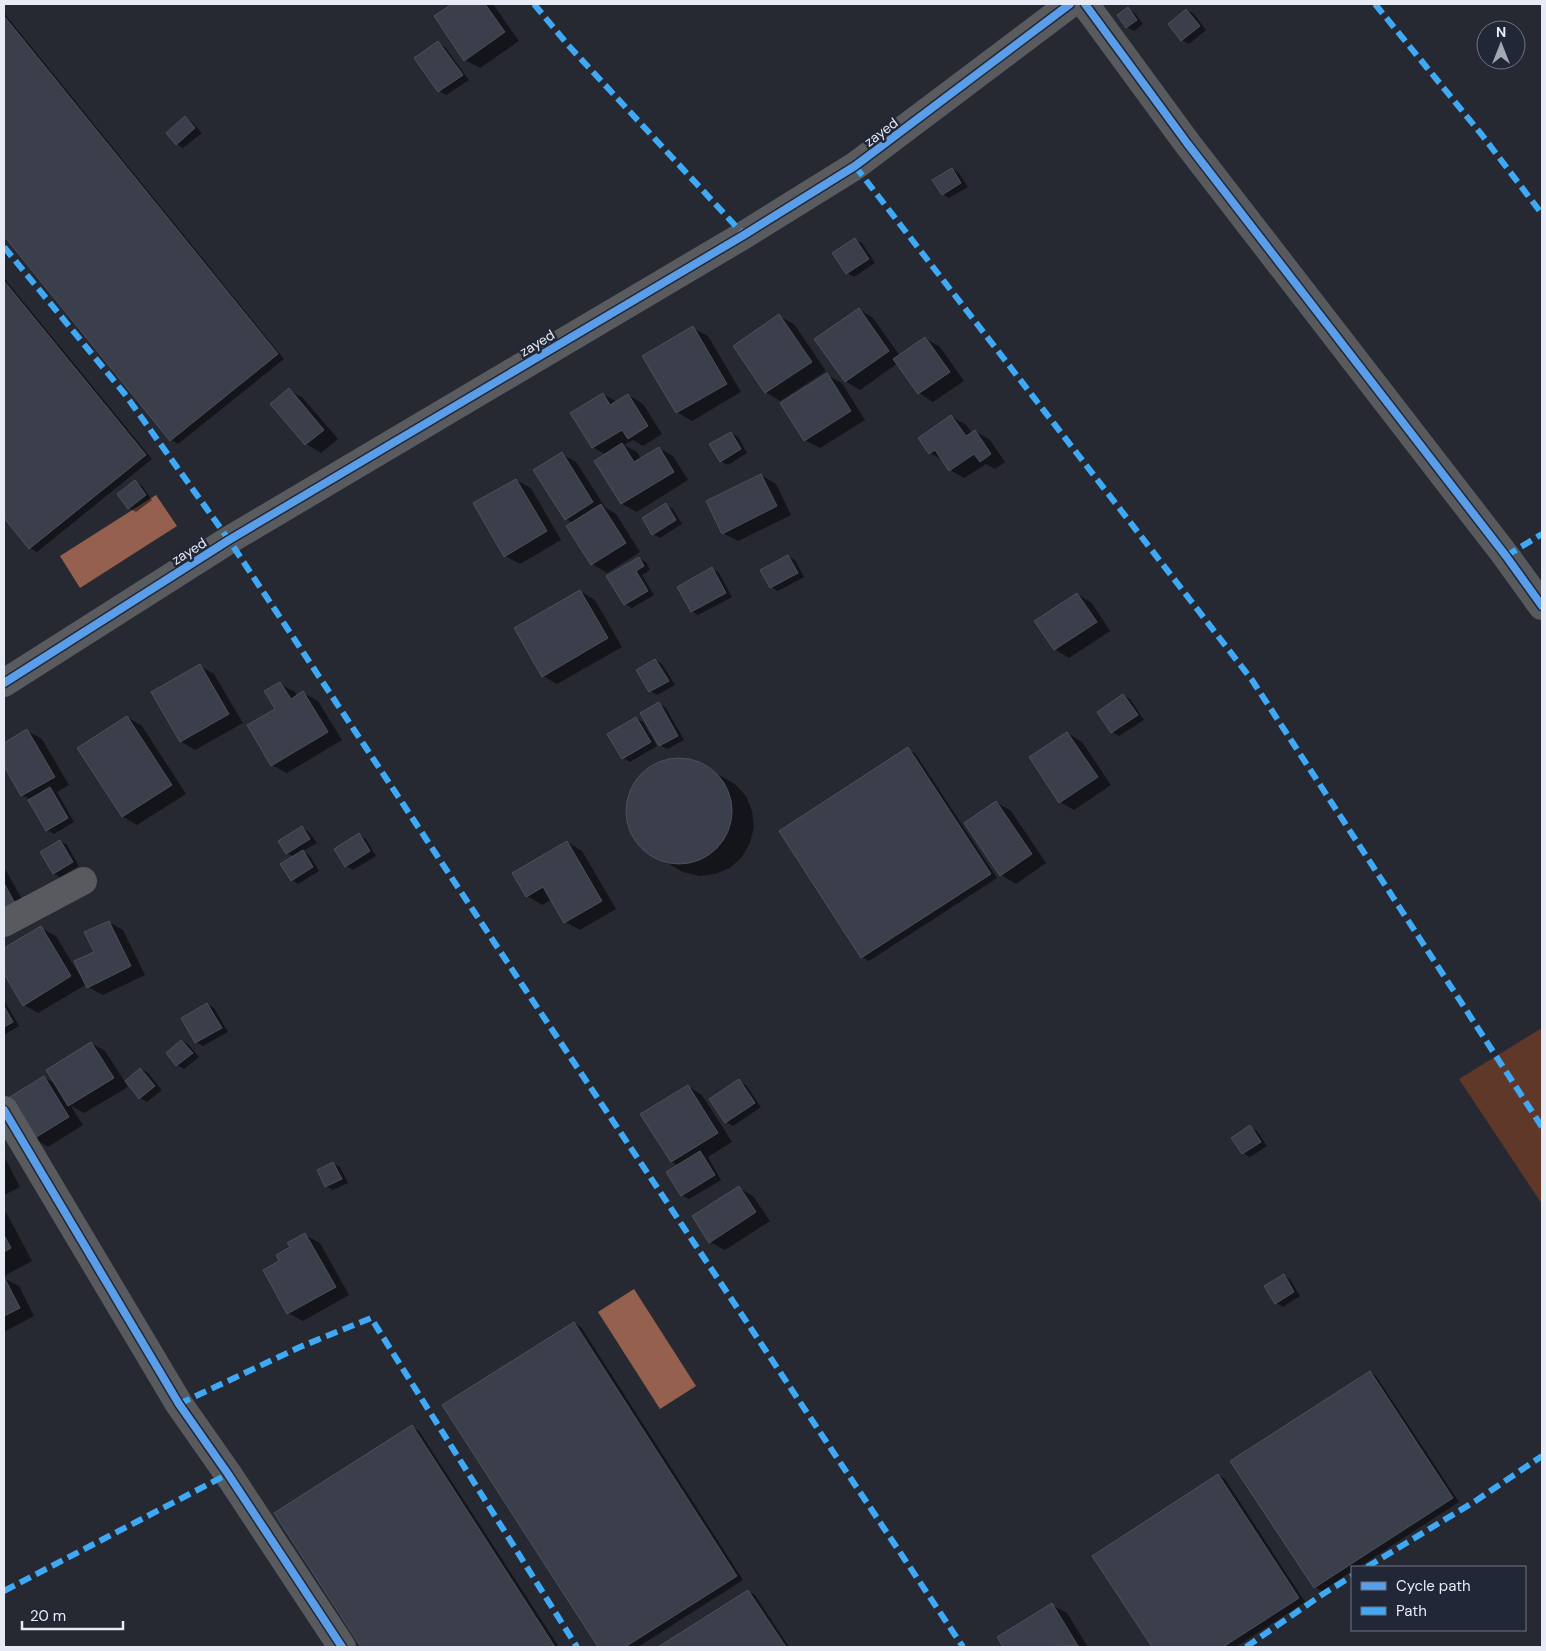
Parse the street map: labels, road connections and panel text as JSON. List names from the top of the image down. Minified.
{"streets":{"street":["zayed"]},"legend":["Cycle path","Path"],"scale_bar":"20 m","north":"top"}
